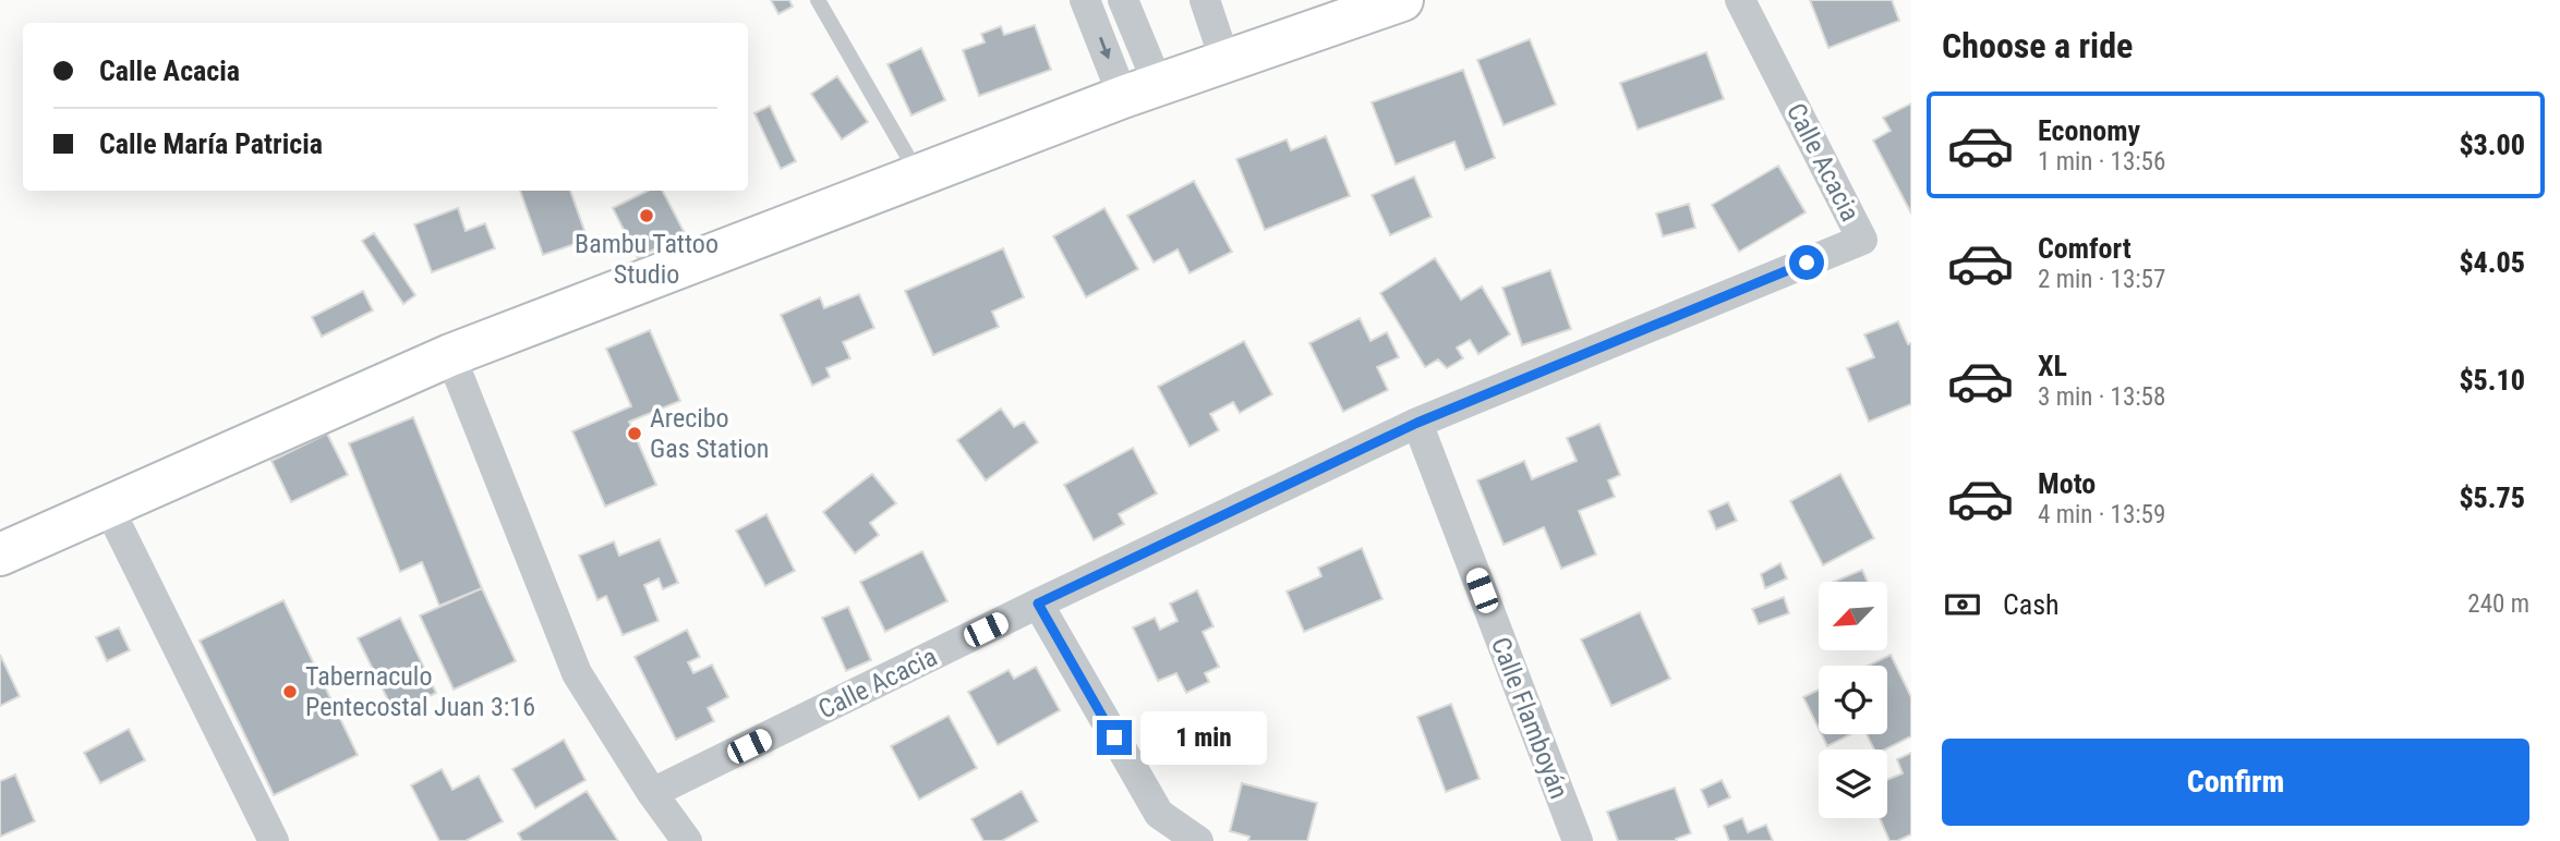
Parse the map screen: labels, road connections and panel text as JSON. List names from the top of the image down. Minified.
{"streets":{"street":["Calle Acacia","Calle Flamboyán"]},"crossings":[["Calle Acacia","Calle Flamboyán"]],"places":["Bambu Tattoo Studio","Arecibo Gas Station","Tabernaculo Pentecostal Juan 3:16"],"north":"bottom left","page":{"heading":"Choose a ride","banner":["Calle Acacia","Calle María Patricia"],"list":[{"name":"Economy","note":"1 min · 13:56","value":"$3.00"},{"name":"Comfort","note":"2 min · 13:57","value":"$4.05"},{"name":"XL","note":"3 min · 13:58","value":"$5.10"},{"name":"Moto","note":"4 min · 13:59","value":"$5.75"}],"pay":["Cash","240 m"],"bubble":"1 min","buttons":"Confirm"}}
